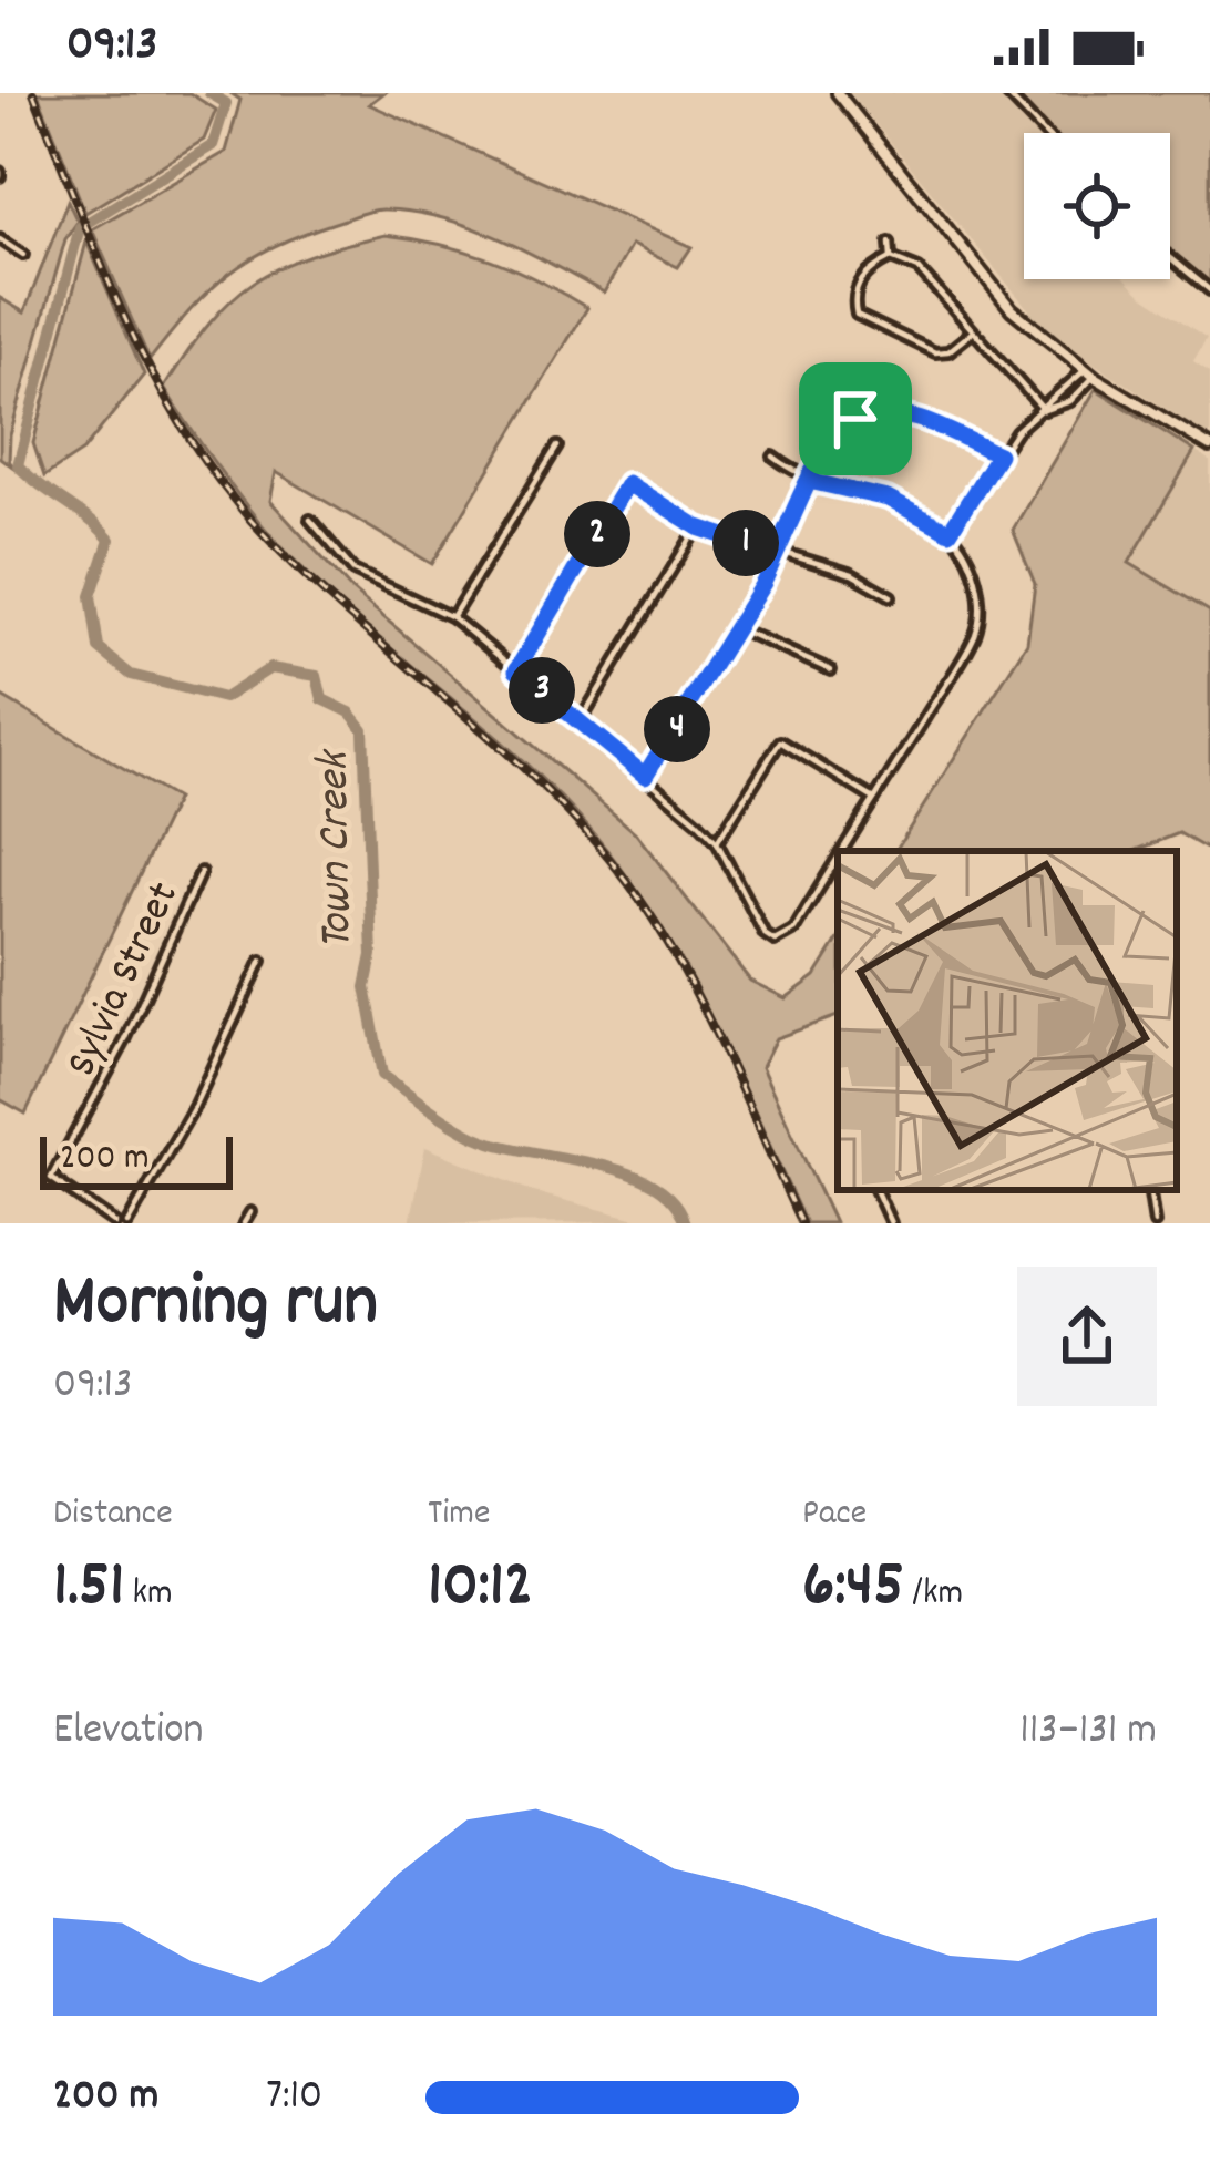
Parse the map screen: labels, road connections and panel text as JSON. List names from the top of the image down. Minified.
{"streets":{"street":["Sylvia Street"]},"water":["Town Creek"],"scale_bar":"200 m","page":{"status":"09:13","pins":["2","1","3","4"],"scale":"200 m","heading":["Morning run","09:13"],"stats":[["Distance","1.51 km"],["Time","10:12"],["Pace","6:45 /km"]],"chart":["Elevation","113–131 m"],"list":[{"name":"200 m","note":"7:10"}]}}
